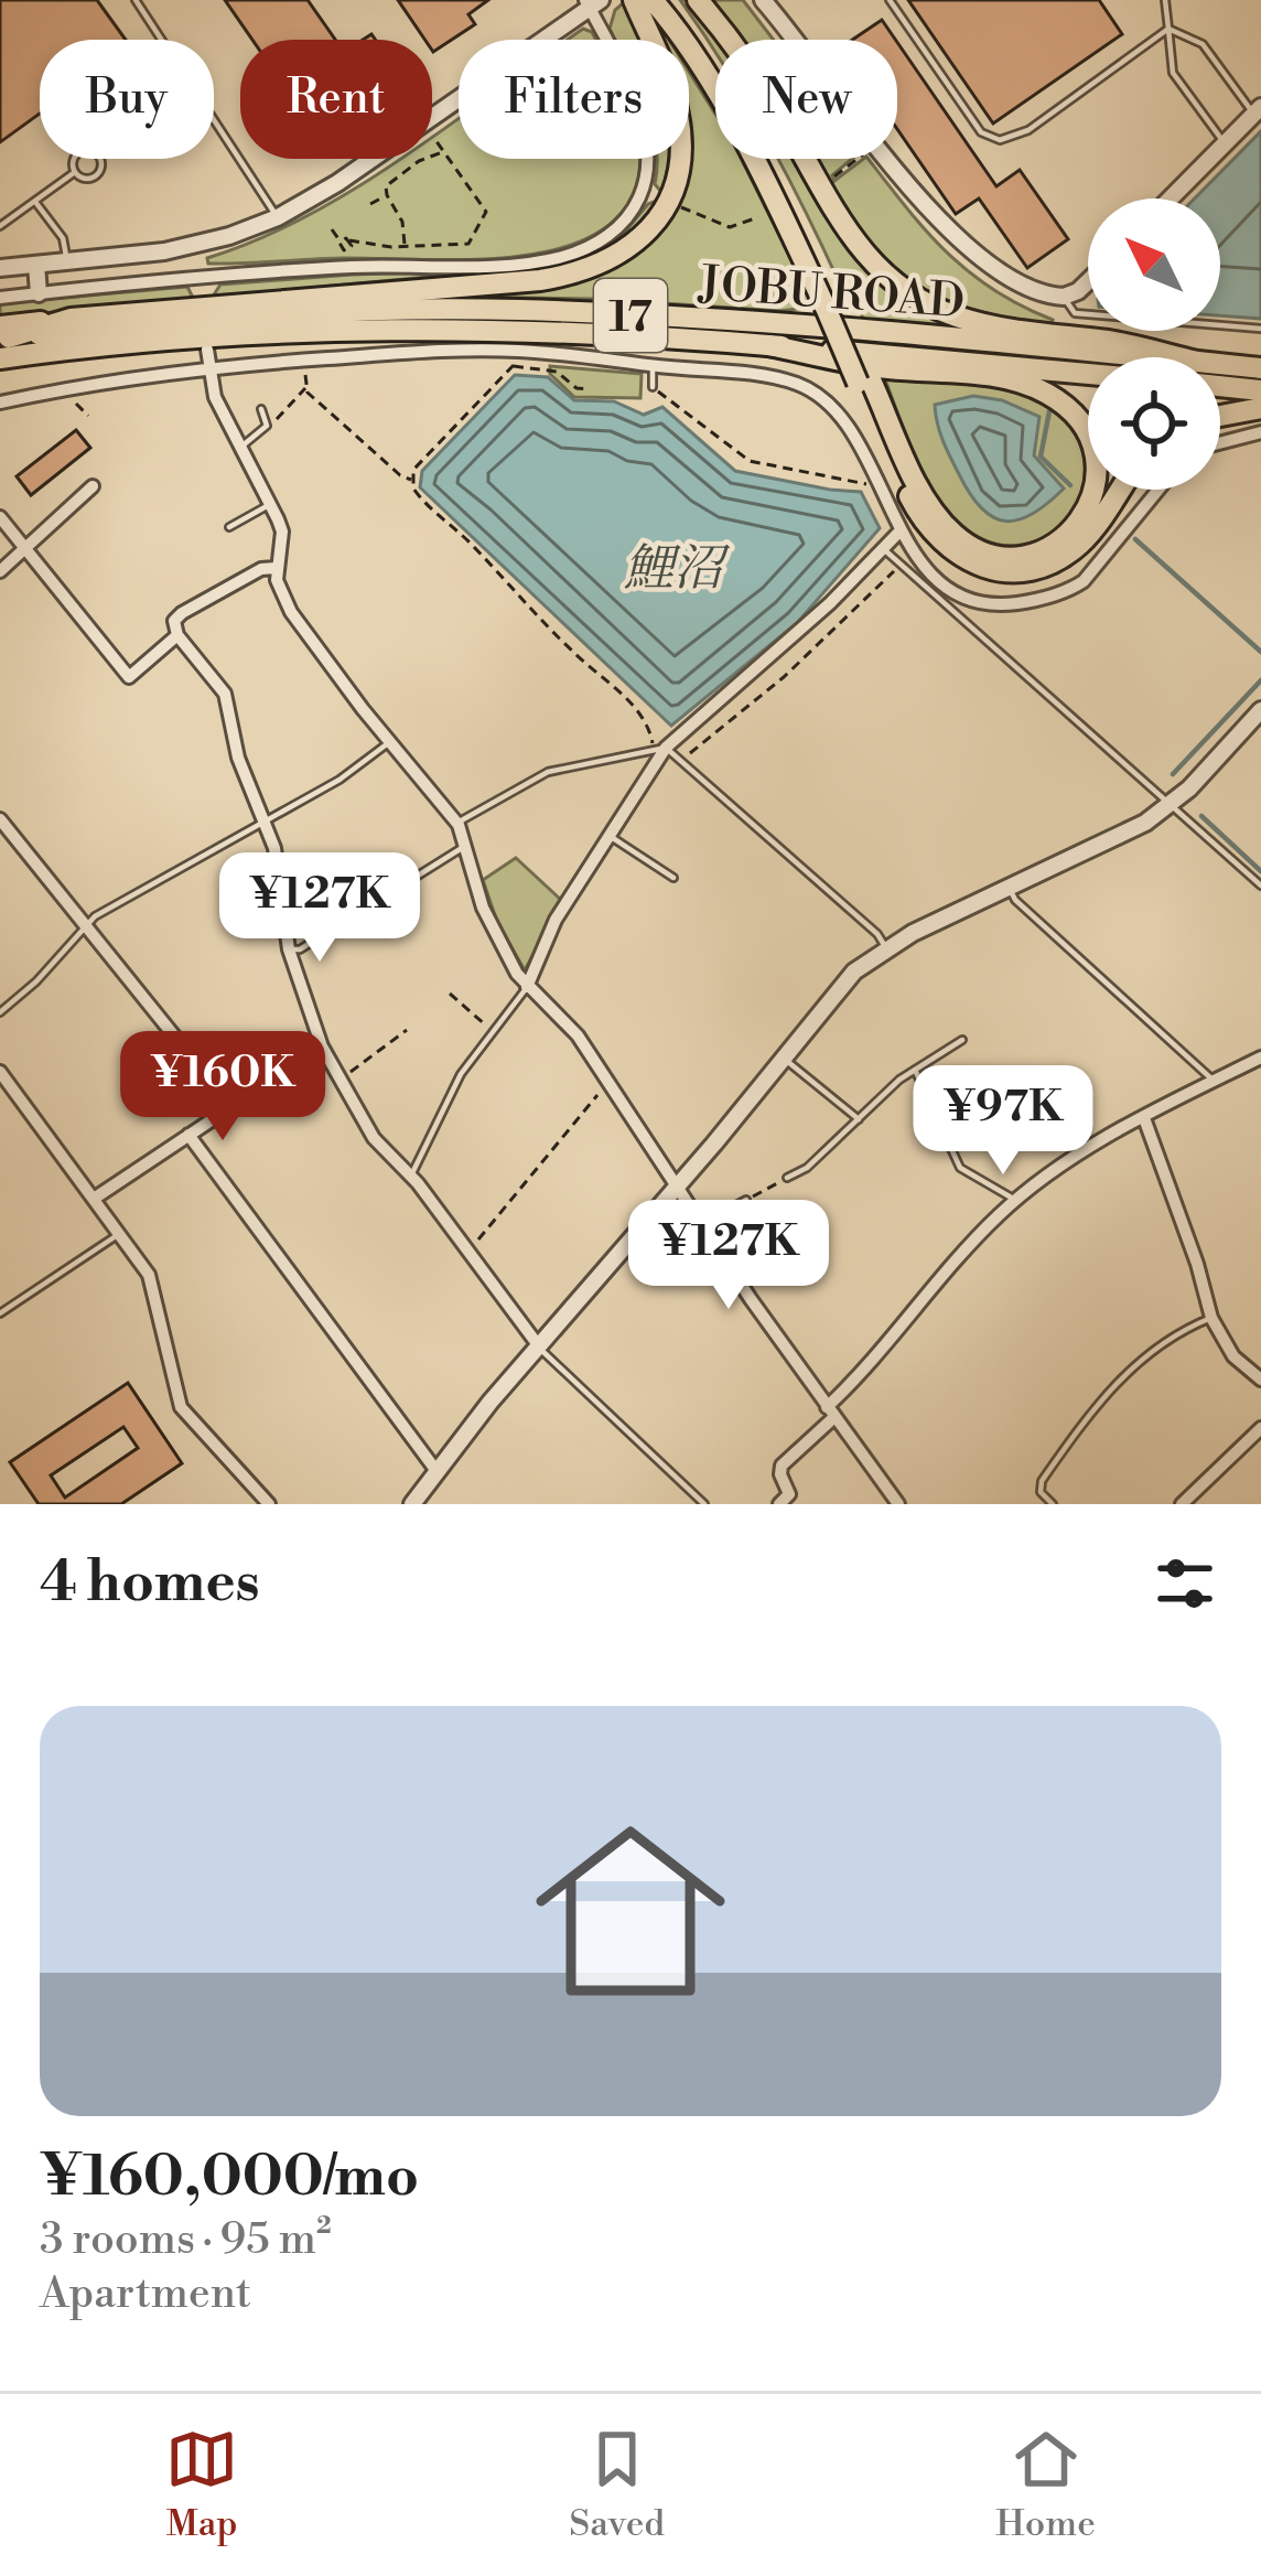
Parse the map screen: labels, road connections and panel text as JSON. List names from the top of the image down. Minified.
{"streets":{"highway":["JOBU ROAD","17"]},"water":["鯉沼"],"north":"top left","page":{"chip":["Buy","Rent","Filters","New"],"price":["¥127K","¥160K","¥97K","¥127K"],"heading":"4 homes","list":[{"name":"¥160,000/mo","note":"3 rooms · 95 m² · Apartment"}],"tabs":["Map","Saved","Home"]}}
